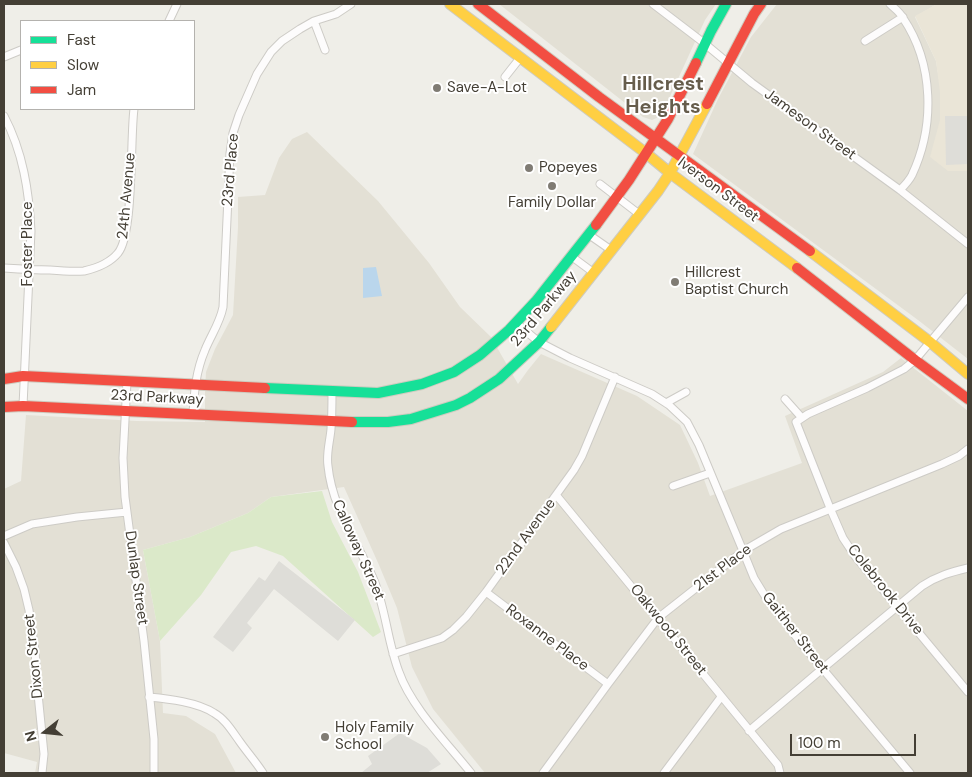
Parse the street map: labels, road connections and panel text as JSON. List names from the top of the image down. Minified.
{"streets":{"street":["Jameson Street","23rd Place","Iverson Street","24th Avenue","Foster Place","23rd Parkway","22nd Avenue","Calloway Street","21st Place","Dunlap Street","Colebrook Drive","Oakwood Street","Gaither Street","Roxanne Place","Dixon Street"]},"crossings":[["Jameson Street","23rd Parkway"],["23rd Place","23rd Parkway"],["Iverson Street","23rd Parkway"],["24th Avenue","Foster Place"],["Foster Place","23rd Parkway"],["23rd Parkway","Calloway Street"],["23rd Parkway","Dunlap Street"],["23rd Parkway","Gaither Street"],["22nd Avenue","Calloway Street"],["22nd Avenue","Oakwood Street"],["22nd Avenue","Gaither Street"],["22nd Avenue","Roxanne Place"],["21st Place","Colebrook Drive"],["21st Place","Oakwood Street"],["21st Place","Gaither Street"],["21st Place","Roxanne Place"]],"districts":["Hillcrest Heights"],"places":["Save-A-Lot","Popeyes","Family Dollar","Hillcrest Baptist Church","Holy Family School"],"legend":["Fast","Slow","Jam"],"scale_bar":"100 m","north":"left"}
